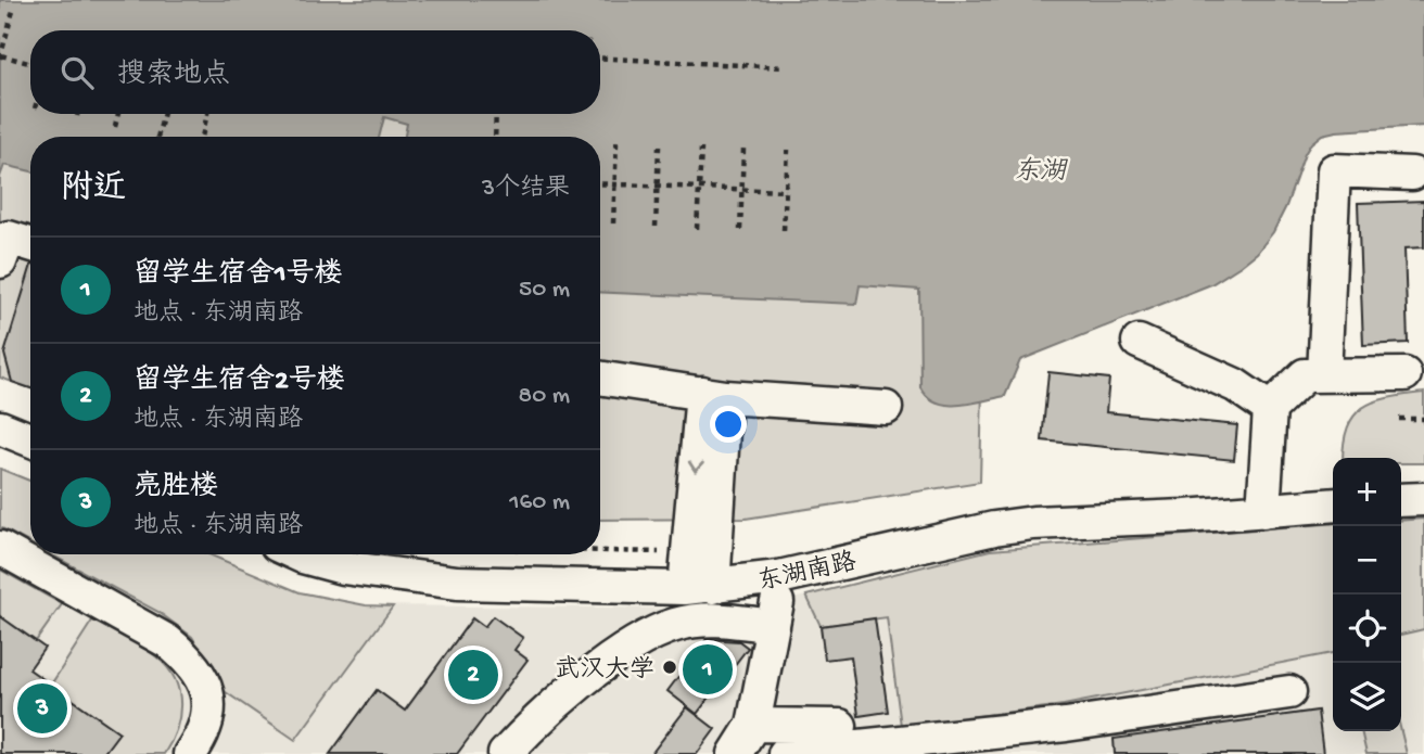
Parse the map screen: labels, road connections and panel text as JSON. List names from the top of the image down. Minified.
{"streets":{"street":["东湖南路"]},"water":["东湖"],"places":["武汉大学"],"page":{"search":"搜索地点","heading":["附近","3个结果"],"list":[{"mark":"1","name":"留学生宿舍1号楼","note":"地点 · 东湖南路","value":"50 m"},{"mark":"2","name":"留学生宿舍2号楼","note":"地点 · 东湖南路","value":"80 m"},{"mark":"3","name":"亮胜楼","note":"地点 · 东湖南路","value":"160 m"}],"map_buttons":["+","−"],"pins":["1","2","3"]}}
